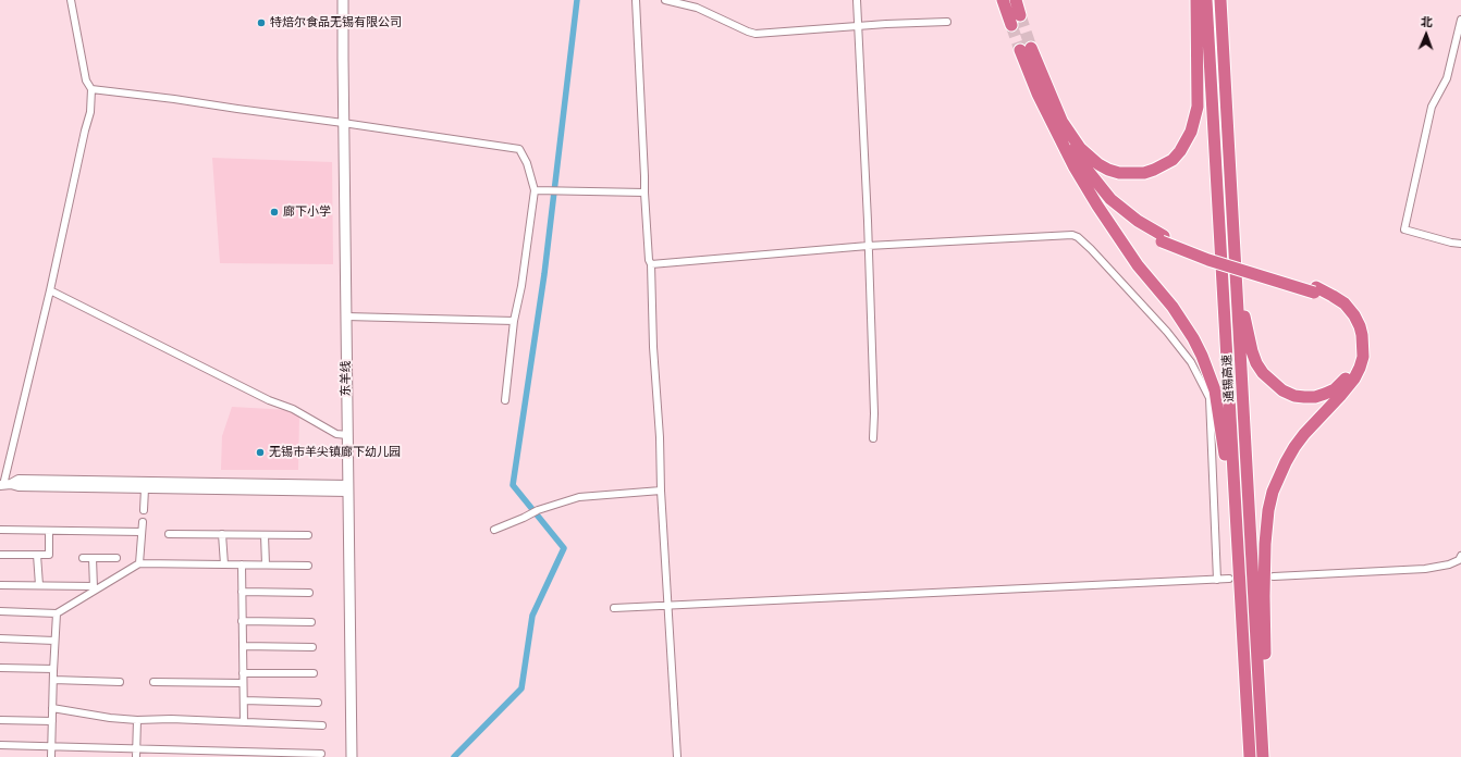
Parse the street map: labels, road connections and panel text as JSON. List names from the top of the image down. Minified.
{"streets":{"highway":["通锡高速"],"main road":["东羊线"]},"places":["特焙尔食品无锡有限公司","廊下小学","无锡市羊尖镇廊下幼儿园"],"north":"top"}
